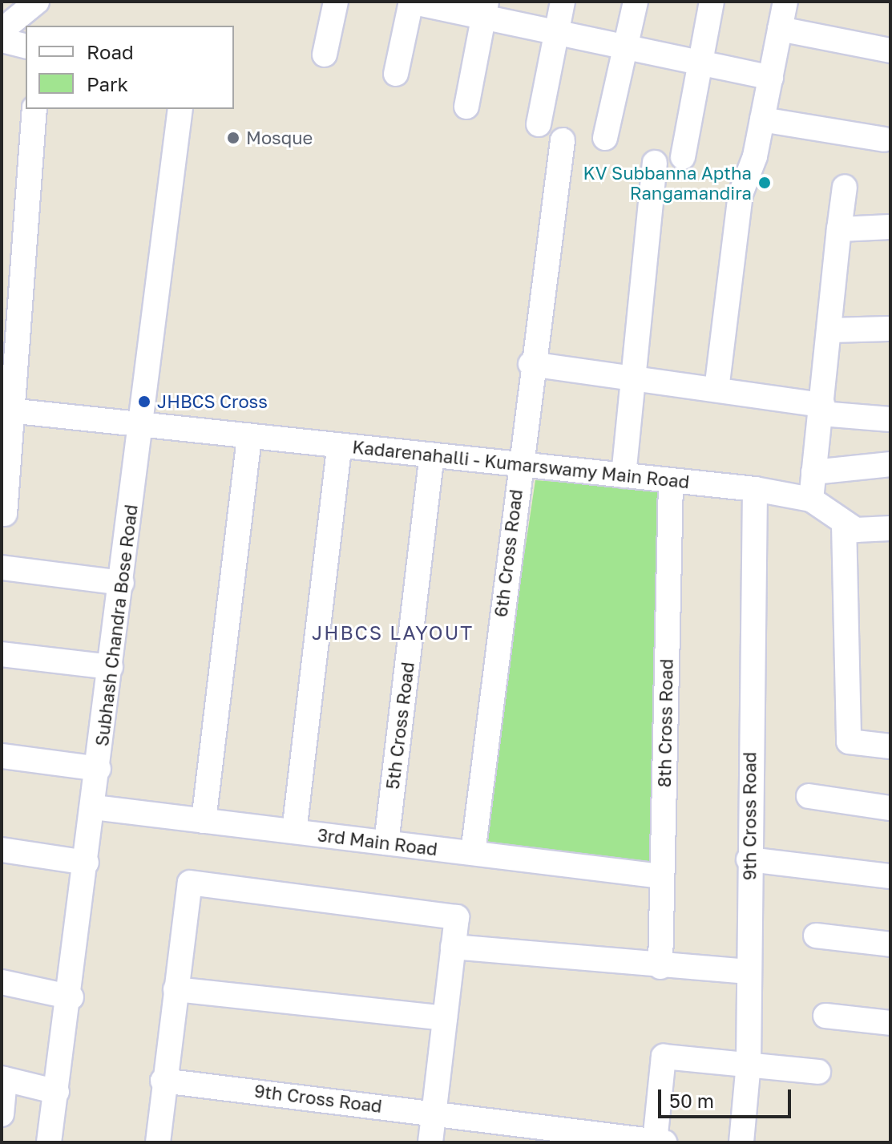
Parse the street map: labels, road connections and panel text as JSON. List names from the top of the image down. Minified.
{"streets":{"street":["Kadarenahalli - Kumarswamy Main Road","6th Cross Road","Subhash Chandra Bose Road","8th Cross Road","5th Cross Road","9th Cross Road","3rd Main Road"]},"crossings":[["Kadarenahalli - Kumarswamy Main Road","6th Cross Road"],["Kadarenahalli - Kumarswamy Main Road","Subhash Chandra Bose Road"],["Kadarenahalli - Kumarswamy Main Road","8th Cross Road"],["Kadarenahalli - Kumarswamy Main Road","5th Cross Road"],["Kadarenahalli - Kumarswamy Main Road","9th Cross Road"],["6th Cross Road","3rd Main Road"],["Subhash Chandra Bose Road","3rd Main Road"],["8th Cross Road","3rd Main Road"],["5th Cross Road","3rd Main Road"]],"districts":["JHBCS LAYOUT"],"places":["Mosque","KV Subbanna Aptha Rangamandira","JHBCS Cross"],"legend":["Road","Park"],"scale_bar":"50 m"}
